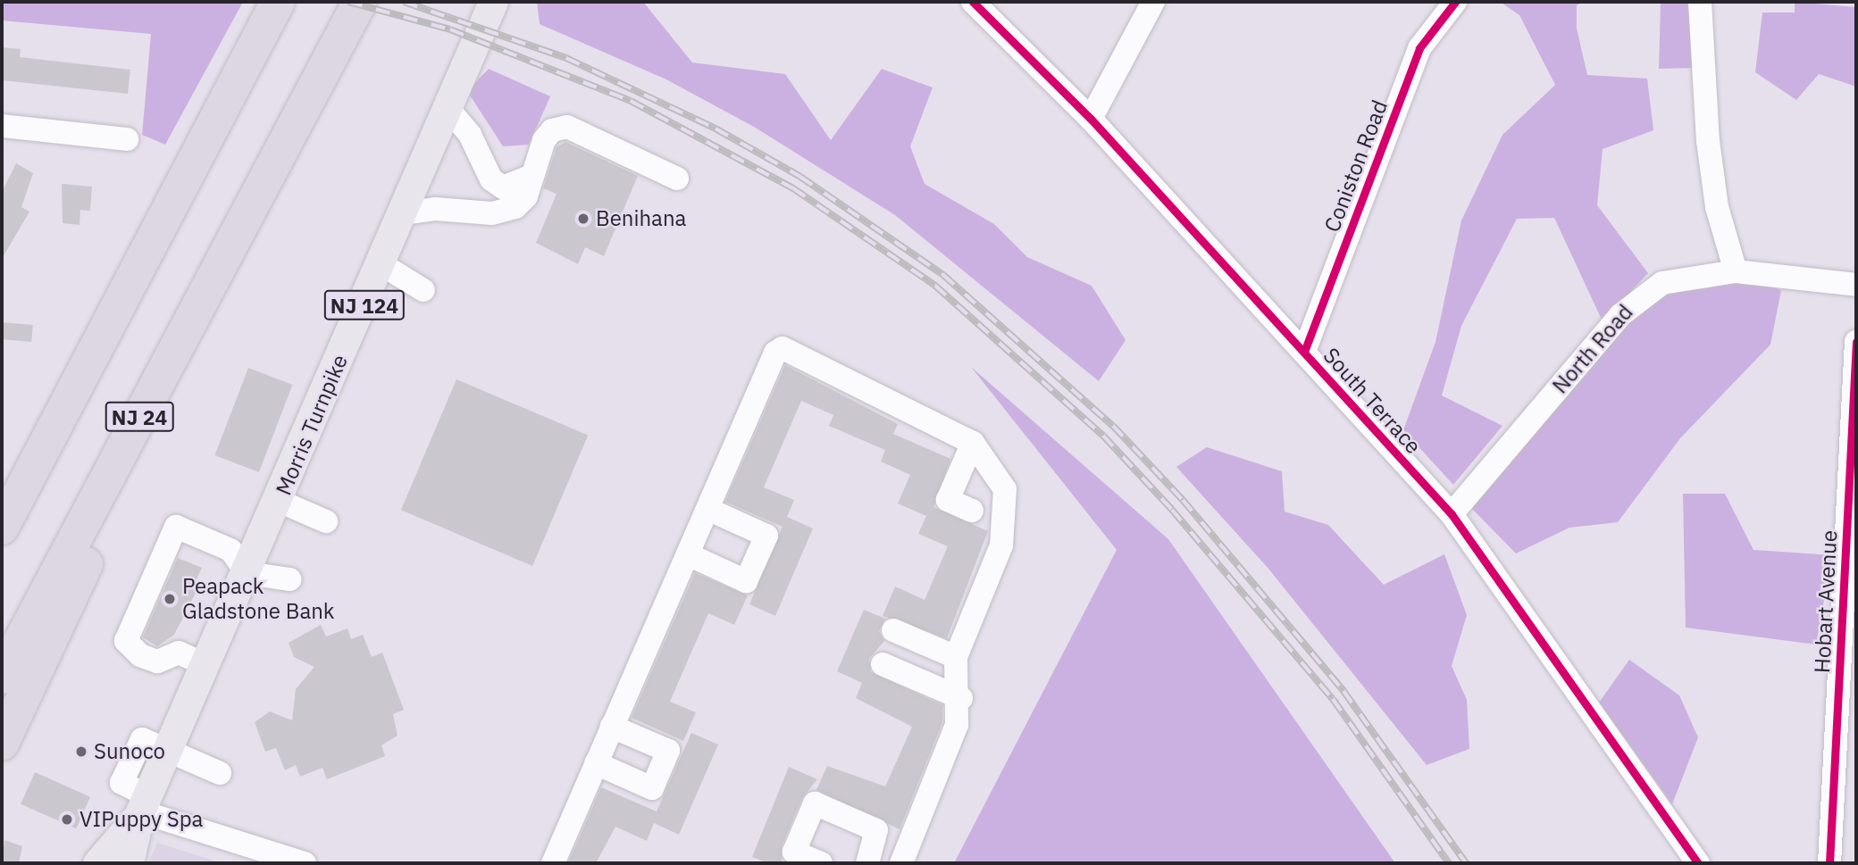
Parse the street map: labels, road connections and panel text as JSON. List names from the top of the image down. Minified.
{"streets":{"highway":["NJ 24"],"main road":["NJ 124","Morris Turnpike"],"street":["Coniston Road","North Road","South Terrace","Hobart Avenue"]},"crossings":[["Coniston Road","South Terrace"],["North Road","South Terrace"]],"places":["Benihana","Peapack Gladstone Bank","Sunoco","VIPuppy Spa"]}
